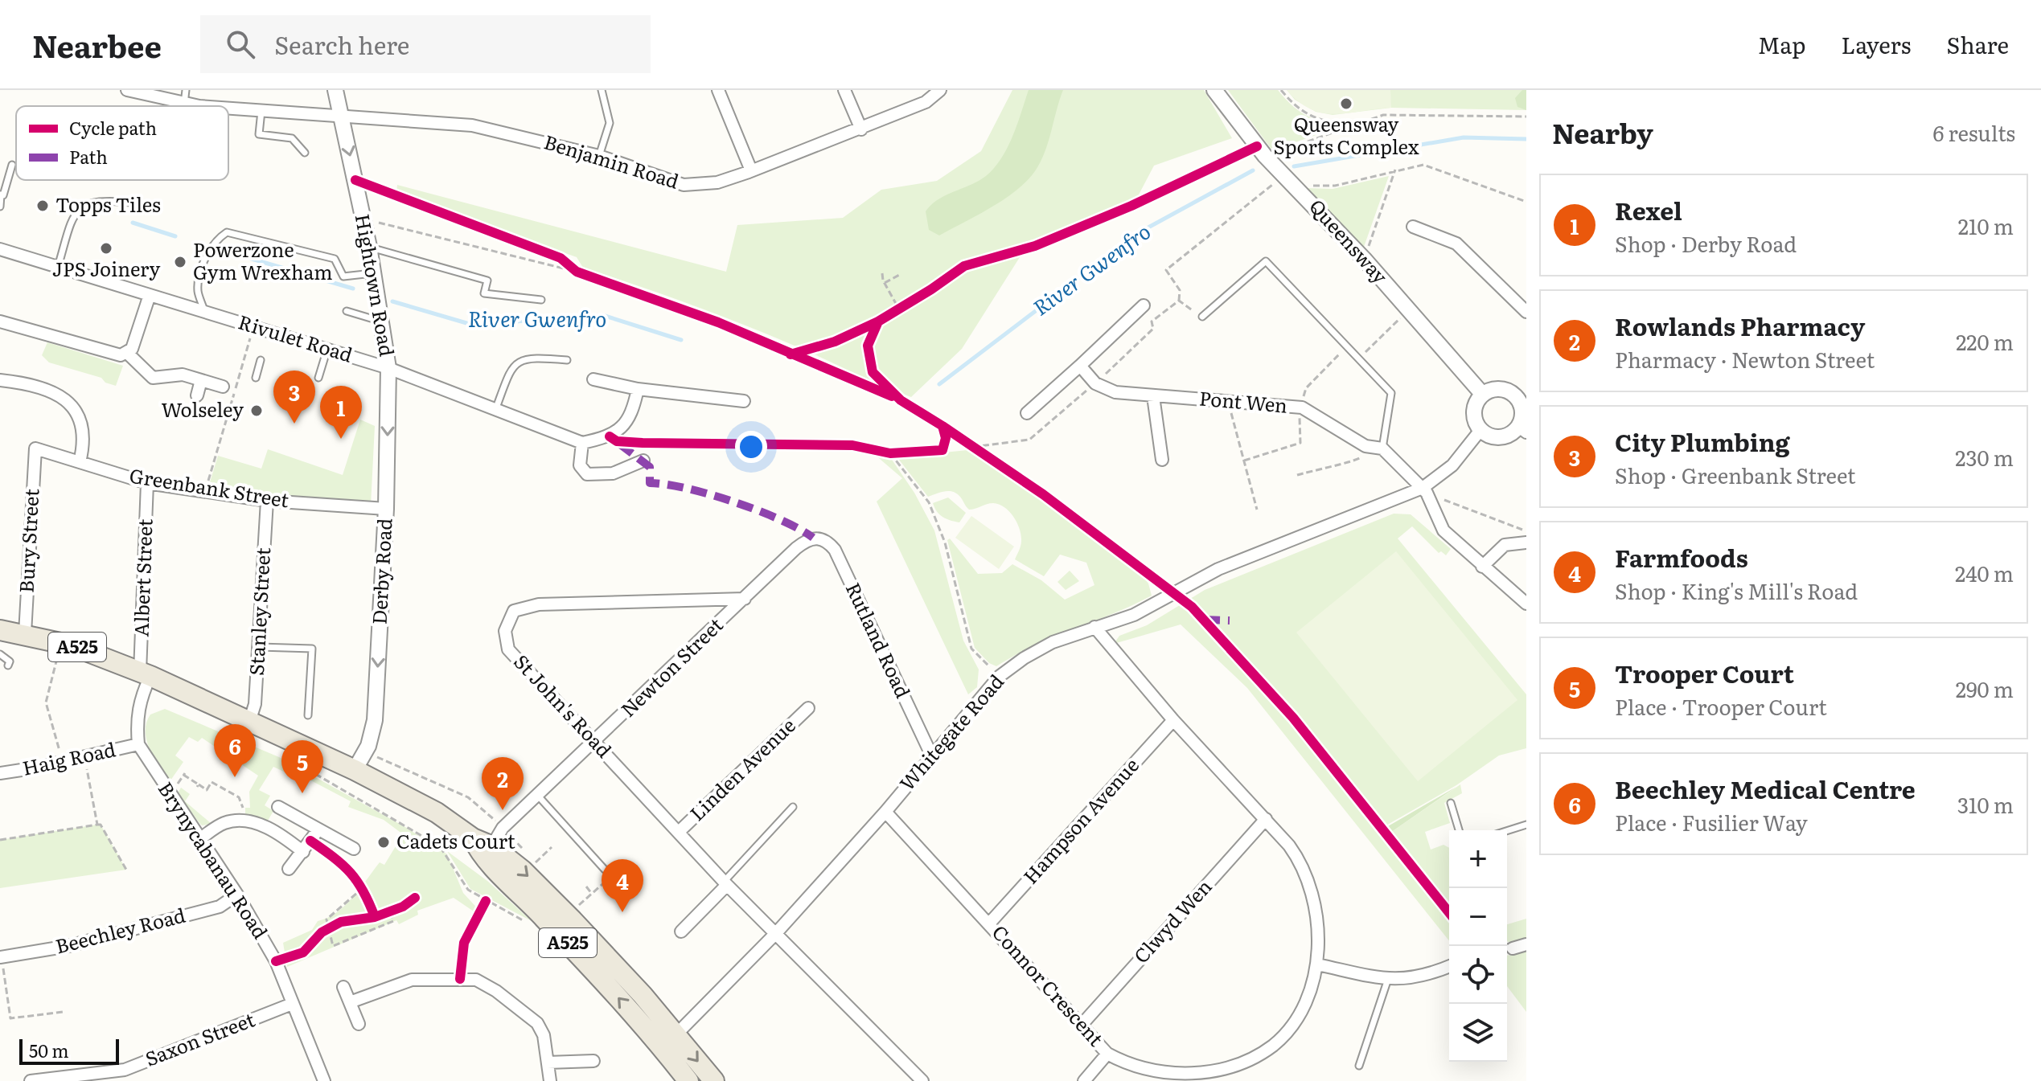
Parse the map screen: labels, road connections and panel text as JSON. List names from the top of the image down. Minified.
{"streets":{"main road":["A525"],"street":["Benjamin Road","Queensway","Hightown Road","Rivulet Road","Pont Wen","Greenbank Street","Bury Street","Derby Road","Albert Street","Stanley Street","Rutland Road","Newton Street","St John's Road","Whitegate Road","Haig Road","Linden Avenue","Hampson Avenue","Brynycabanau Road","Clwyd Wen","Beechley Road","Connor Crescent","Saxon Street"]},"crossings":[["Benjamin Road","Hightown Road"],["Queensway","Whitegate Road"],["Hightown Road","Rivulet Road"],["Hightown Road","Derby Road"],["Rivulet Road","Derby Road"],["Greenbank Street","Bury Street"],["Greenbank Street","Derby Road"],["Greenbank Street","Albert Street"],["Greenbank Street","Stanley Street"],["Bury Street","A525"],["Derby Road","A525"],["Albert Street","A525"],["Stanley Street","A525"],["Rutland Road","Newton Street"],["Rutland Road","Whitegate Road"],["A525","Newton Street"],["A525","Whitegate Road"],["Newton Street","St John's Road"],["St John's Road","Whitegate Road"],["St John's Road","Linden Avenue"],["Whitegate Road","Connor Crescent"],["Haig Road","Brynycabanau Road"],["Hampson Avenue","Connor Crescent"],["Brynycabanau Road","Beechley Road"],["Brynycabanau Road","Saxon Street"],["Clwyd Wen","Connor Crescent"]],"one_way":["Hightown Road","Derby Road"],"water":["River Gwenfro"],"places":["Queensway Sports Complex","Topps Tiles","JPS Joinery","Powerzone Gym Wrexham","Wolseley","Cadets Court"],"legend":["Cycle path","Path"],"scale_bar":"50 m","page":{"header":"Nearbee","search":"Search here","nav":["Map","Layers","Share"],"heading":["Nearby","6 results"],"list":[{"mark":"1","name":"Rexel","note":"Shop · Derby Road","value":"210 m"},{"mark":"2","name":"Rowlands Pharmacy","note":"Pharmacy · Newton Street","value":"220 m"},{"mark":"3","name":"City Plumbing","note":"Shop · Greenbank Street","value":"230 m"},{"mark":"4","name":"Farmfoods","note":"Shop · King's Mill's Road","value":"240 m"},{"mark":"5","name":"Trooper Court","note":"Place · Trooper Court","value":"290 m"},{"mark":"6","name":"Beechley Medical Centre","note":"Place · Fusilier Way","value":"310 m"}],"pins":["3","1","6","5","2","4"],"map_buttons":["+","−"],"scale":"50 m"}}
